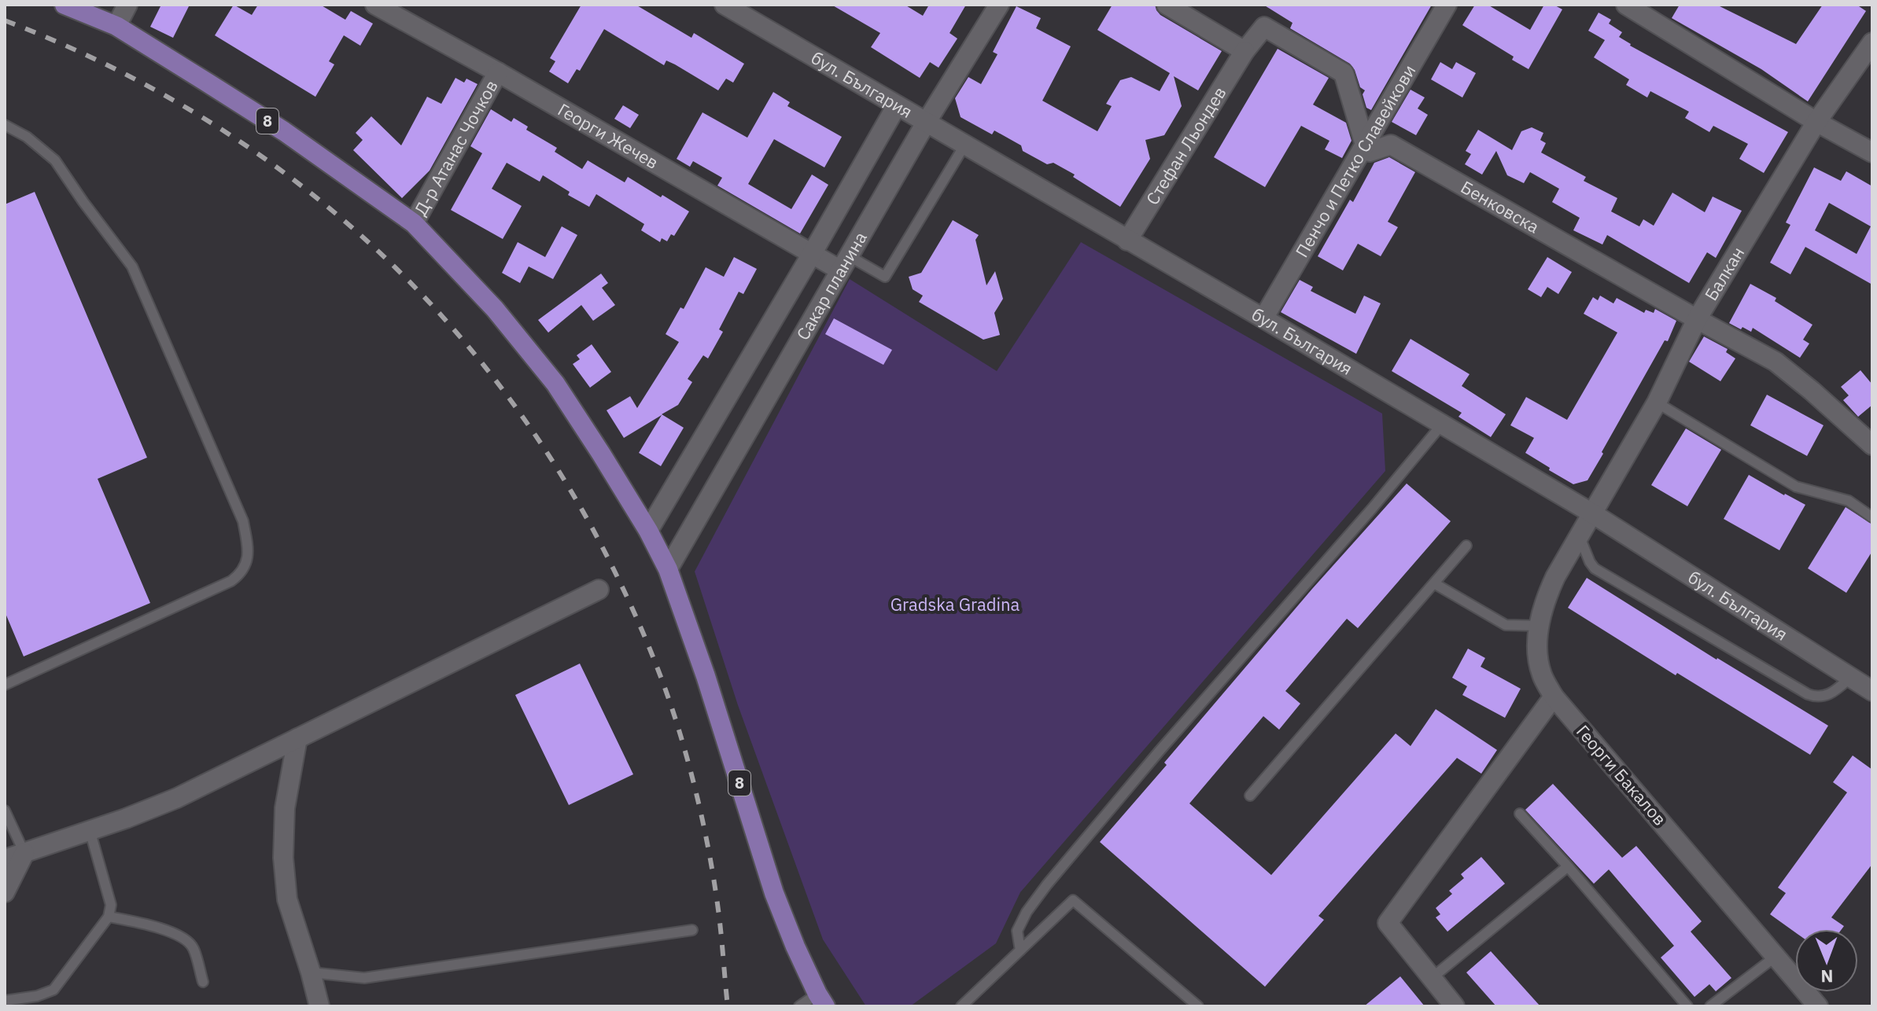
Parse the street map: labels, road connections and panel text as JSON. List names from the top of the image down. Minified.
{"streets":{"main road":["8"],"street":["бул. България","Георги Жечев","Стефан Льондев","Д-р Атанас Чочков","Пенчо и Петко Славейкови","Бенковска","Балкан","Сакар планина","Георги Бакалов"]},"crossings":[["бул. България","Стефан Льондев"],["бул. България","Пенчо и Петко Славейкови"],["бул. България","Балкан"],["бул. България","Сакар планина"],["бул. България","Георги Бакалов"],["8","Д-р Атанас Чочков"],["8","Сакар планина"],["Георги Жечев","Д-р Атанас Чочков"],["Георги Жечев","Сакар планина"],["Пенчо и Петко Славейкови","Бенковска"],["Бенковска","Балкан"],["Балкан","Георги Бакалов"]],"parks":["Gradska Gradina"],"north":"bottom"}
